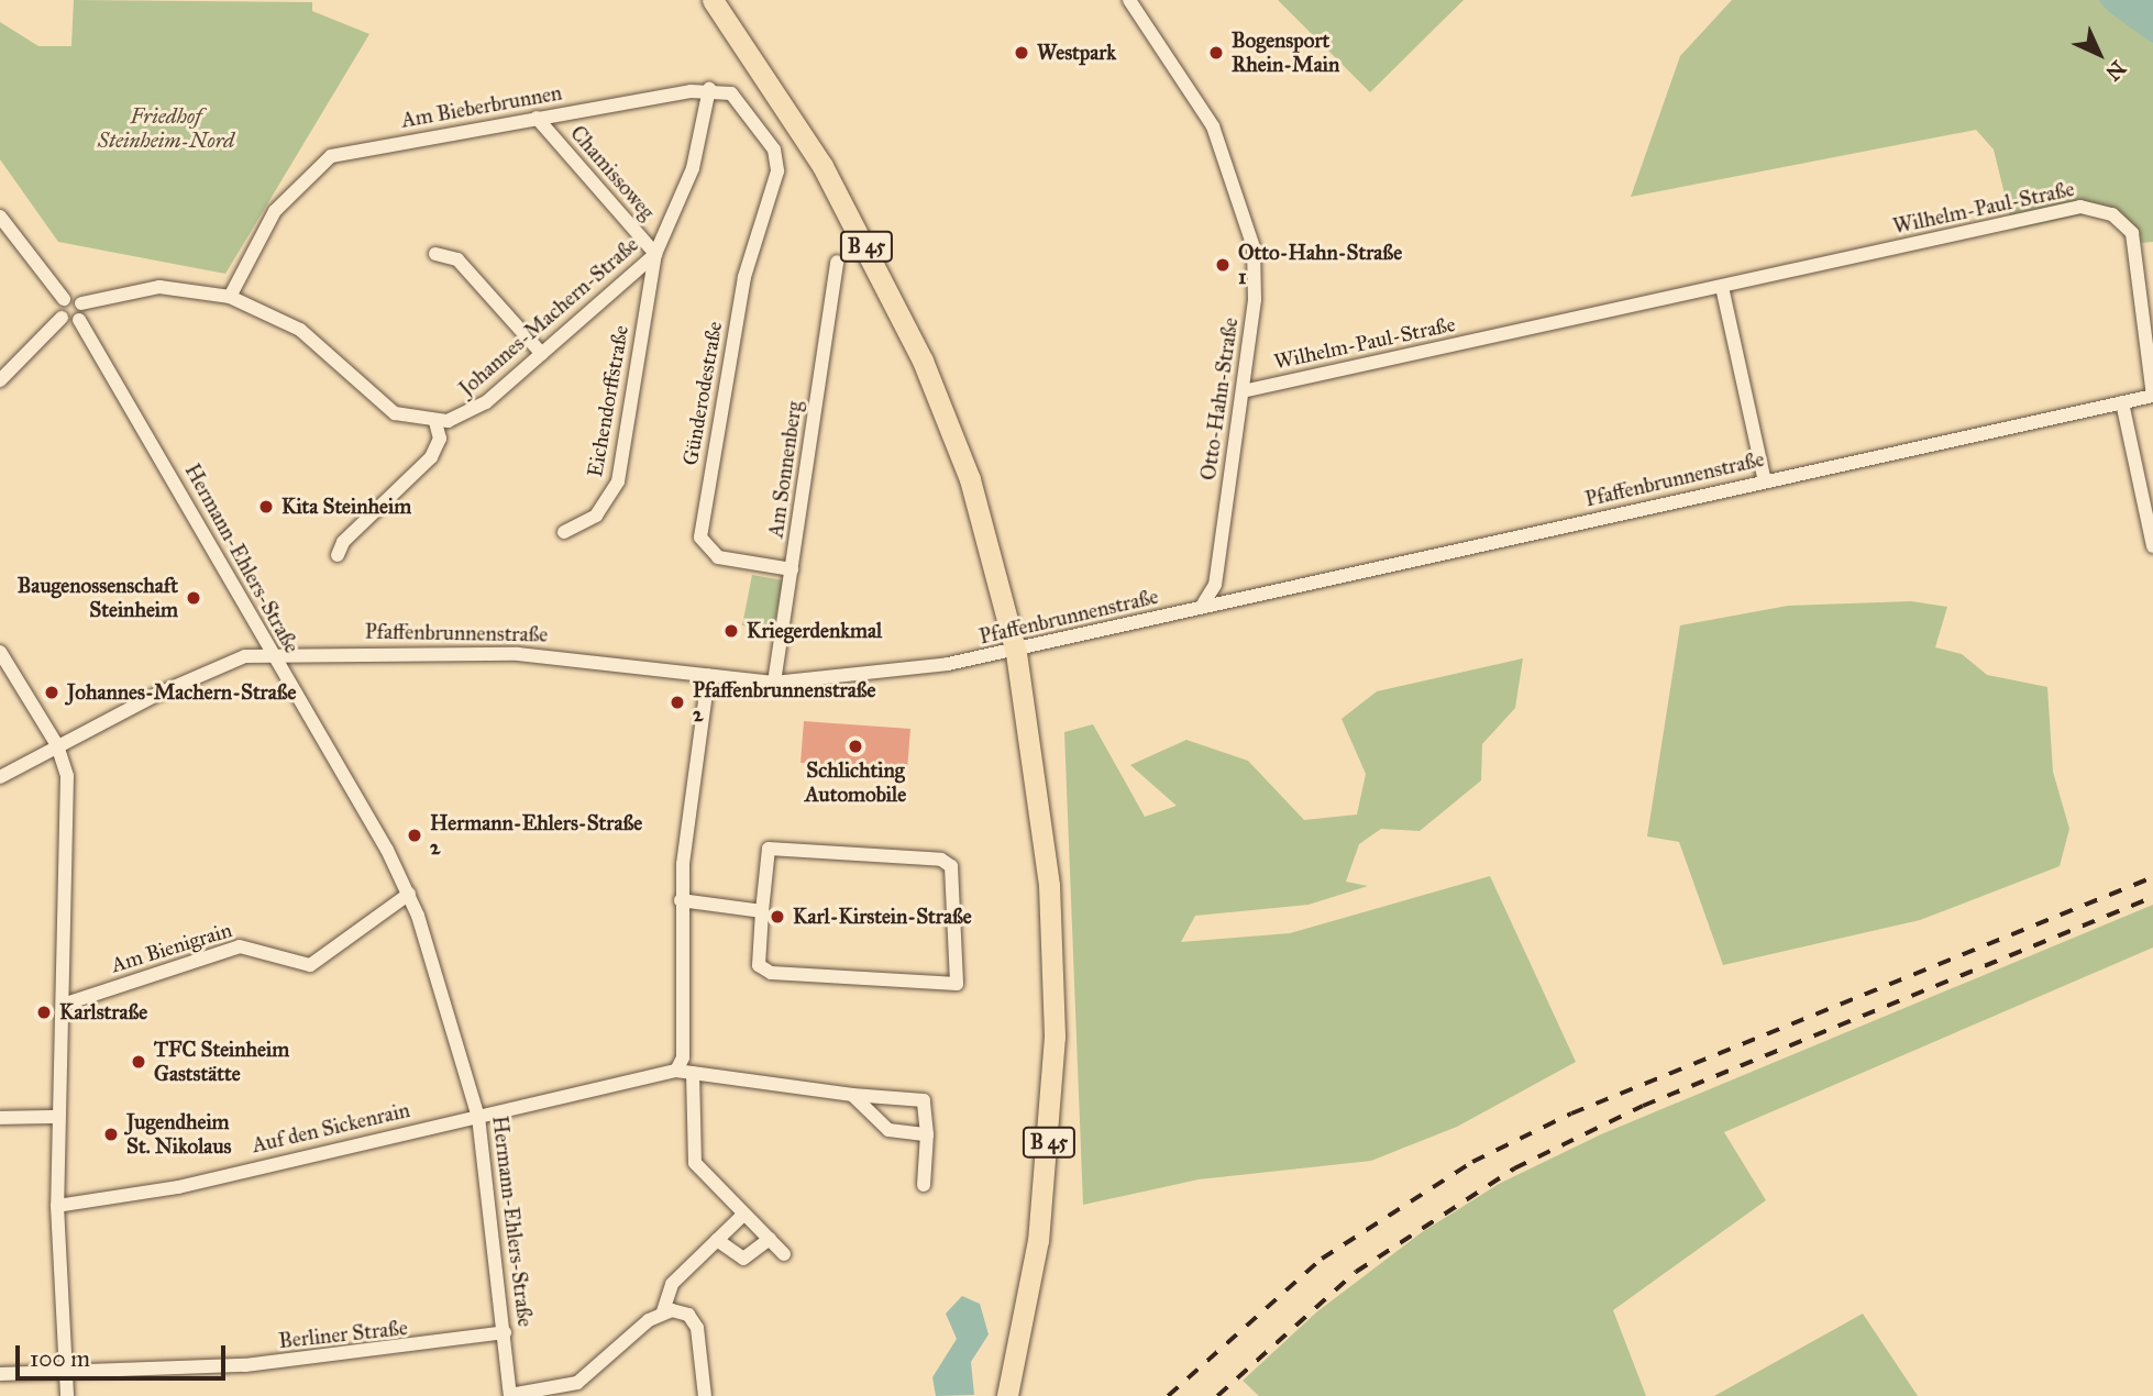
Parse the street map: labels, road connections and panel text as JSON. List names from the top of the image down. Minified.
{"streets":{"main road":["B 45"],"street":["Am Bieberbrunnen","Chamissoweg","Wilhelm-Paul-Straße","Johannes-Machern-Straße","Günderodestraße","Otto-Hahn-Straße","Eichendorffstraße","Am Sonnenberg","Pfaffenbrunnenstraße","Hermann-Ehlers-Straße","Am Bienigrain","Auf den Sickenrain","Berliner Straße"]},"crossings":[["Am Bieberbrunnen","Chamissoweg"],["Am Bieberbrunnen","Johannes-Machern-Straße"],["Am Bieberbrunnen","Günderodestraße"],["Chamissoweg","Johannes-Machern-Straße"],["Chamissoweg","Eichendorffstraße"],["Wilhelm-Paul-Straße","Otto-Hahn-Straße"],["Wilhelm-Paul-Straße","Pfaffenbrunnenstraße"],["B 45","Pfaffenbrunnenstraße"],["Johannes-Machern-Straße","Günderodestraße"],["Johannes-Machern-Straße","Eichendorffstraße"],["Günderodestraße","Am Sonnenberg"],["Otto-Hahn-Straße","Pfaffenbrunnenstraße"],["Am Sonnenberg","Pfaffenbrunnenstraße"],["Pfaffenbrunnenstraße","Hermann-Ehlers-Straße"],["Hermann-Ehlers-Straße","Am Bienigrain"],["Hermann-Ehlers-Straße","Auf den Sickenrain"],["Hermann-Ehlers-Straße","Berliner Straße"]],"parks":["Friedhof Steinheim-Nord"],"places":["Westpark","Bogensport Rhein-Main","Otto-Hahn-Straße 1","Kita Steinheim","Baugenossenschaft Steinheim","Kriegerdenkmal","Johannes-Machern-Straße","Pfaffenbrunnenstraße 2","Schlichting Automobile","Hermann-Ehlers-Straße 2","Karl-Kirstein-Straße","Karlstraße","TFC Steinheim Gaststätte","Jugendheim St. Nikolaus"],"scale_bar":"100 m","north":"bottom right"}
